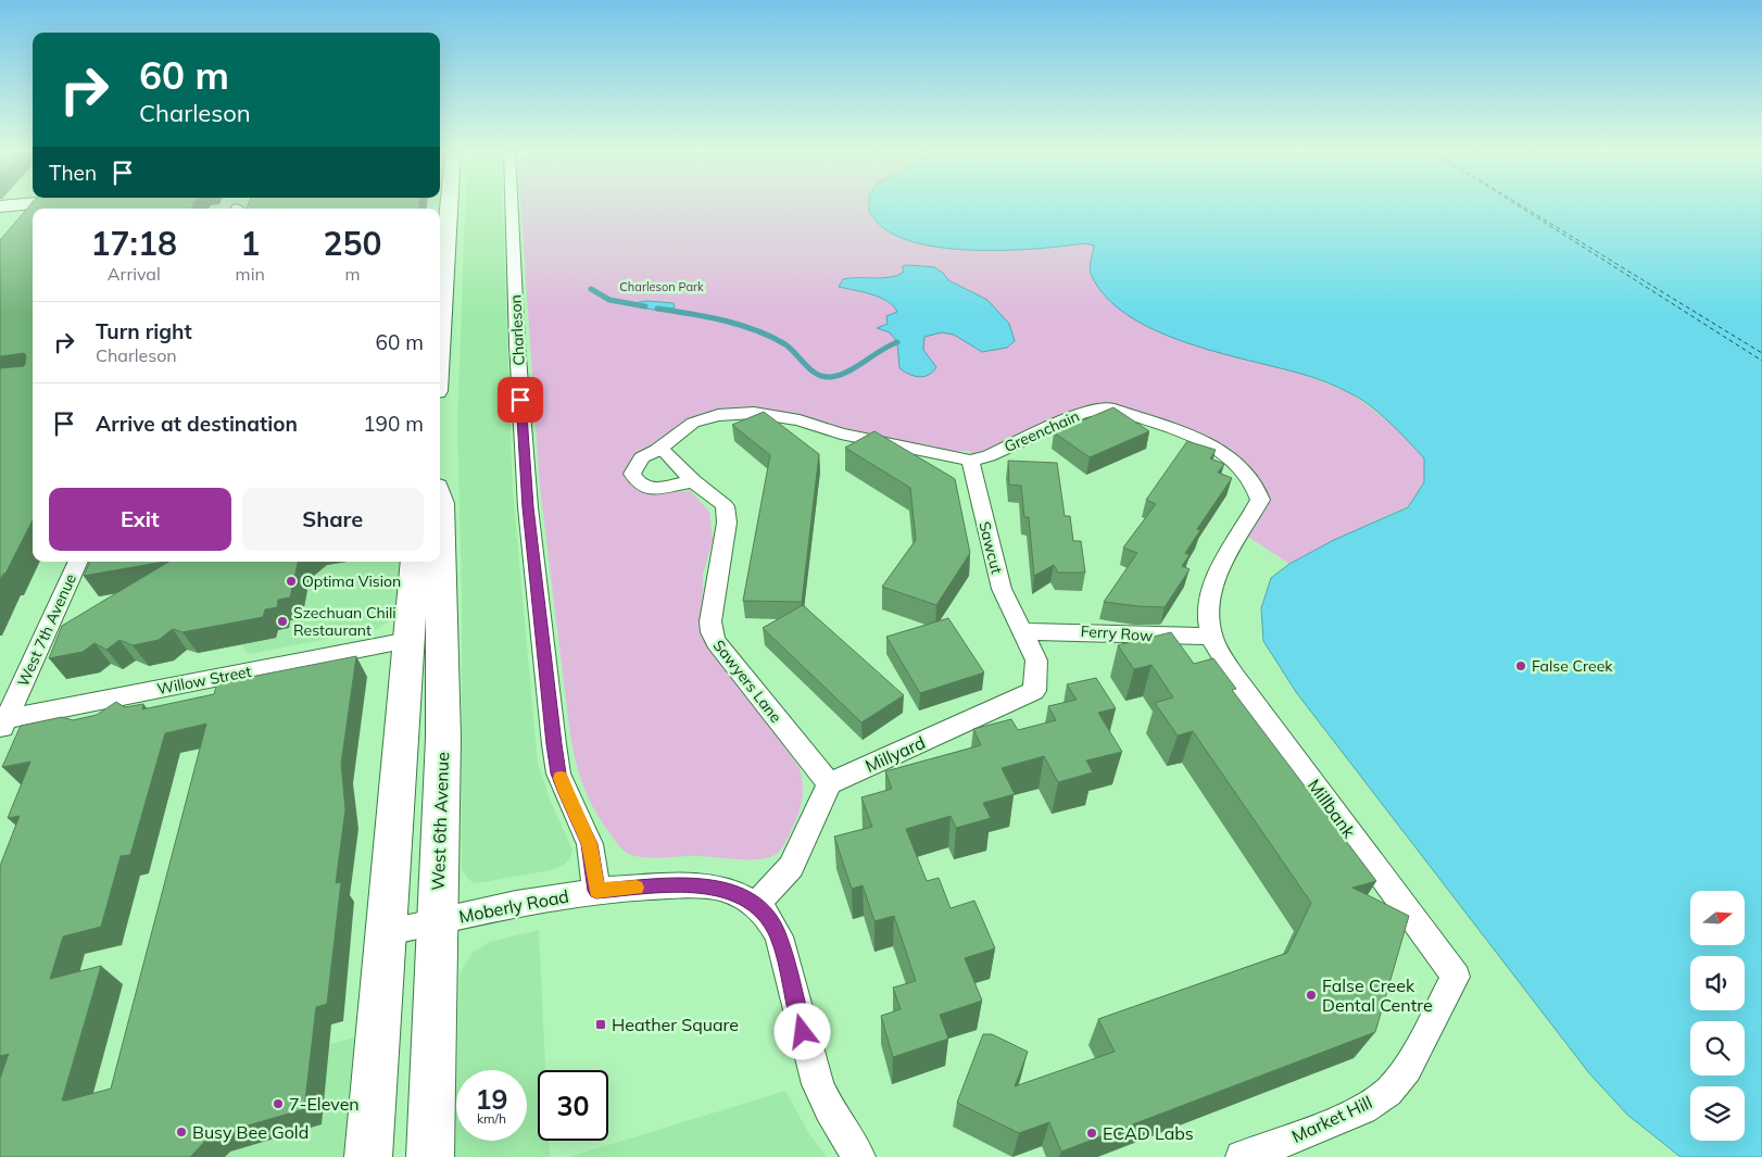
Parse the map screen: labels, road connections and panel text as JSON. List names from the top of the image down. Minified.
{"streets":{"main road":["West 6th Avenue"],"street":["Charleson","Greenchain","Sawcut","West 7th Avenue","Ferry Row","Willow Street","Sawyers Lane","Millyard","Millbank","Moberly Road","Market Hill"]},"crossings":[["Charleson","Moberly Road"],["Greenchain","Sawcut"],["Greenchain","Ferry Row"],["Greenchain","Sawyers Lane"],["Greenchain","Millbank"],["Sawcut","Ferry Row"],["Sawcut","Millyard"],["West 7th Avenue","Willow Street"],["Ferry Row","Millyard"],["Ferry Row","Millbank"],["Sawyers Lane","Millyard"],["Millbank","Market Hill"],["West 6th Avenue","Moberly Road"]],"parks":["Charleson Park"],"places":{"other":["Optima Vision","Szechuan Chili Restaurant","False Creek","False Creek Dental Centre","7-Eleven","Busy Bee Gold","ECAD Labs"],"transit":["Heather Square"]},"north":"right","page":{"turn":["60 m","Charleson"],"then":"Then","eta":["17:18","Arrival","1","min","250","m"],"list":[{"name":"Turn right","note":"Charleson","value":"60 m"},{"name":"Arrive at destination","value":"190 m"}],"buttons":["Exit","Share"],"speed":"19 km/h","limit":"30"}}
